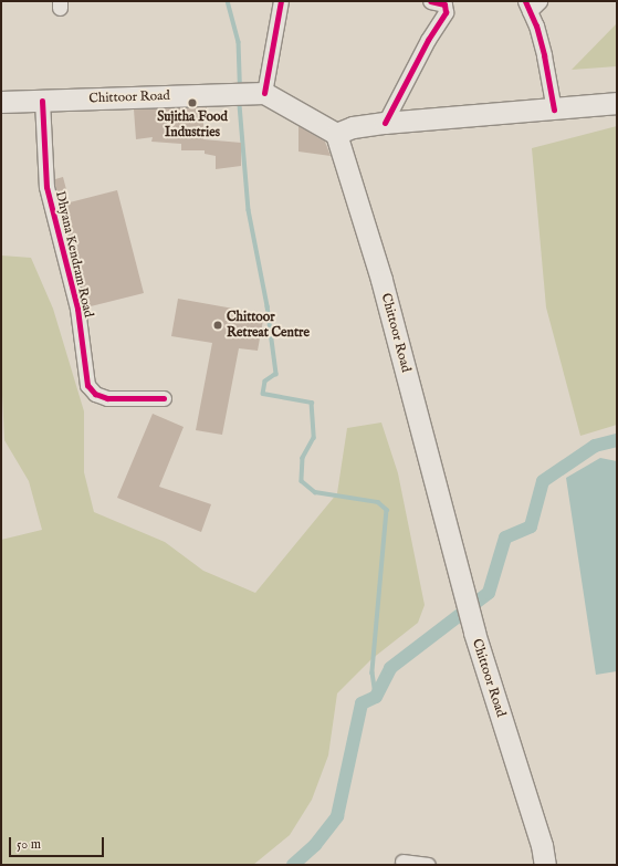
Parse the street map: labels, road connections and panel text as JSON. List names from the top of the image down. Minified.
{"streets":{"main road":["Chittoor Road"],"street":["Dhyana Kendram Road"]},"crossings":[["Chittoor Road","Dhyana Kendram Road"]],"places":["Sujitha Food Industries","Chittoor Retreat Centre"],"scale_bar":"50 m"}
